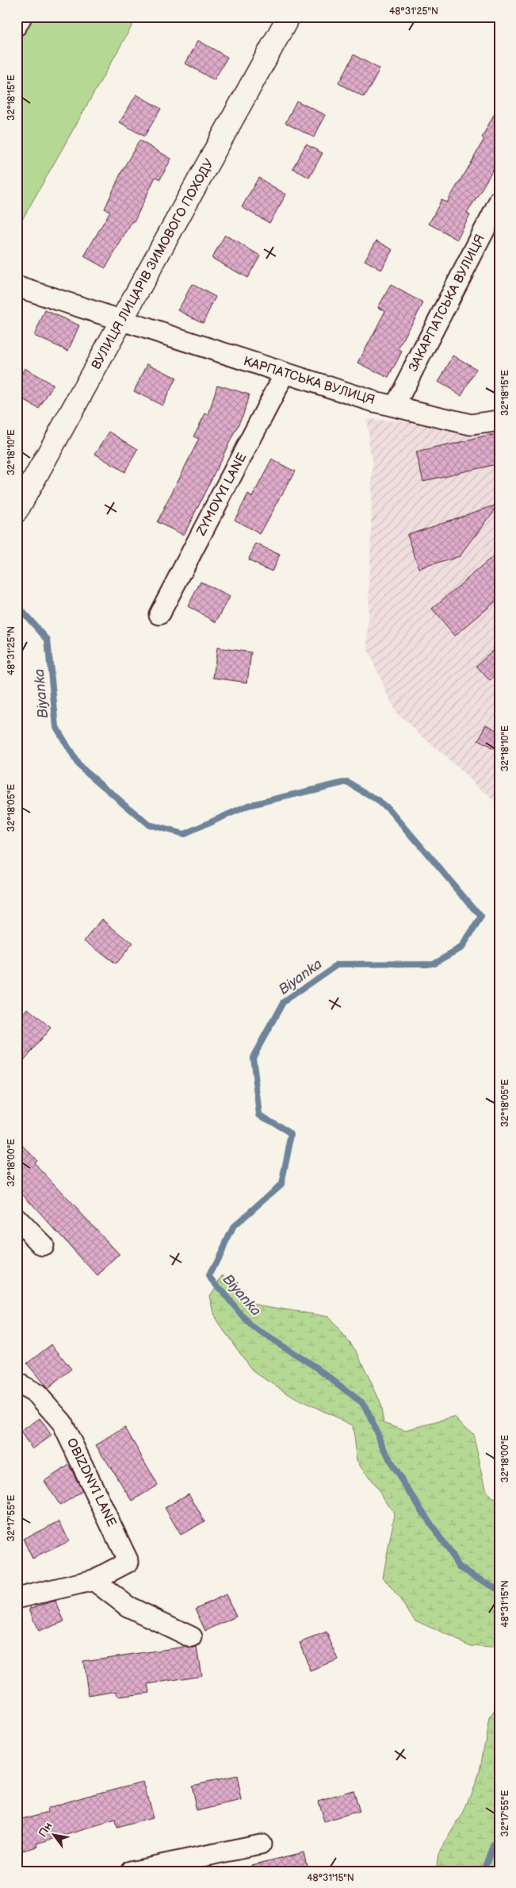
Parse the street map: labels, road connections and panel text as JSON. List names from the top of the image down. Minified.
{"streets":{"street":["ВУЛИЦЯ ЛИЦАРІВ ЗИМОВОГО ПОХОДУ","ЗАКАРПАТСЬКА ВУЛИЦЯ","КАРПАТСЬКА ВУЛИЦЯ","ZYMOVYI LANE","OBIZDNYI LANE"]},"crossings":[["ВУЛИЦЯ ЛИЦАРІВ ЗИМОВОГО ПОХОДУ","КАРПАТСЬКА ВУЛИЦЯ"],["ЗАКАРПАТСЬКА ВУЛИЦЯ","КАРПАТСЬКА ВУЛИЦЯ"],["КАРПАТСЬКА ВУЛИЦЯ","ZYMOVYI LANE"]],"water":["Biyanka"],"north":"top left","coordinates":["48°31'25\"N","32°18'15\"E","32°18'10\"E","32°18'05\"E","32°18'00\"E","32°17'55\"E","48°31'15\"N"]}
